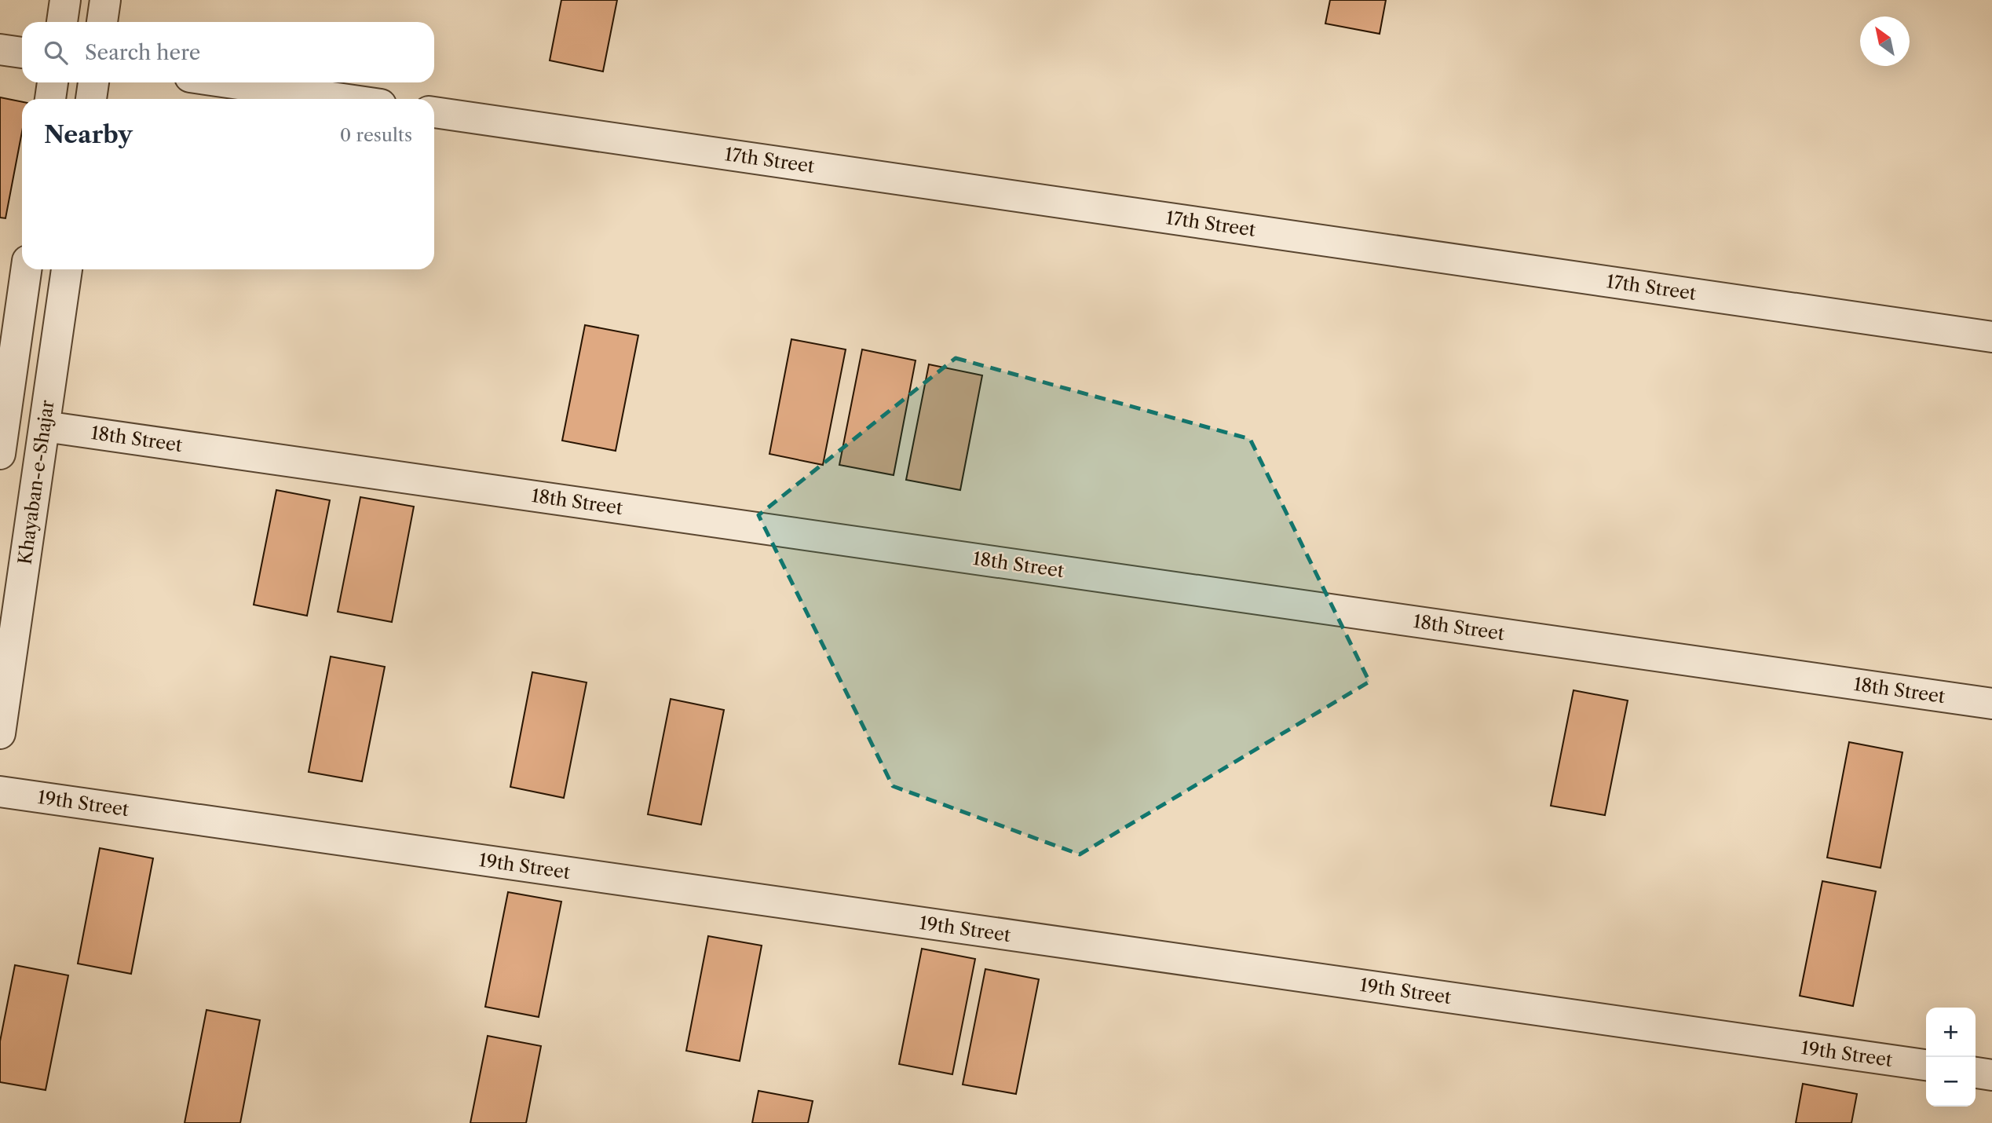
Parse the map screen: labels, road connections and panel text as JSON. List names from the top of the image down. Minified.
{"streets":{"street":["17th Street","18th Street","Khayaban-e-Shajar","19th Street"]},"crossings":[["18th Street","Khayaban-e-Shajar"]],"north":"top left","page":{"search":"Search here","heading":["Nearby","0 results"],"map_buttons":["+","−"]}}
